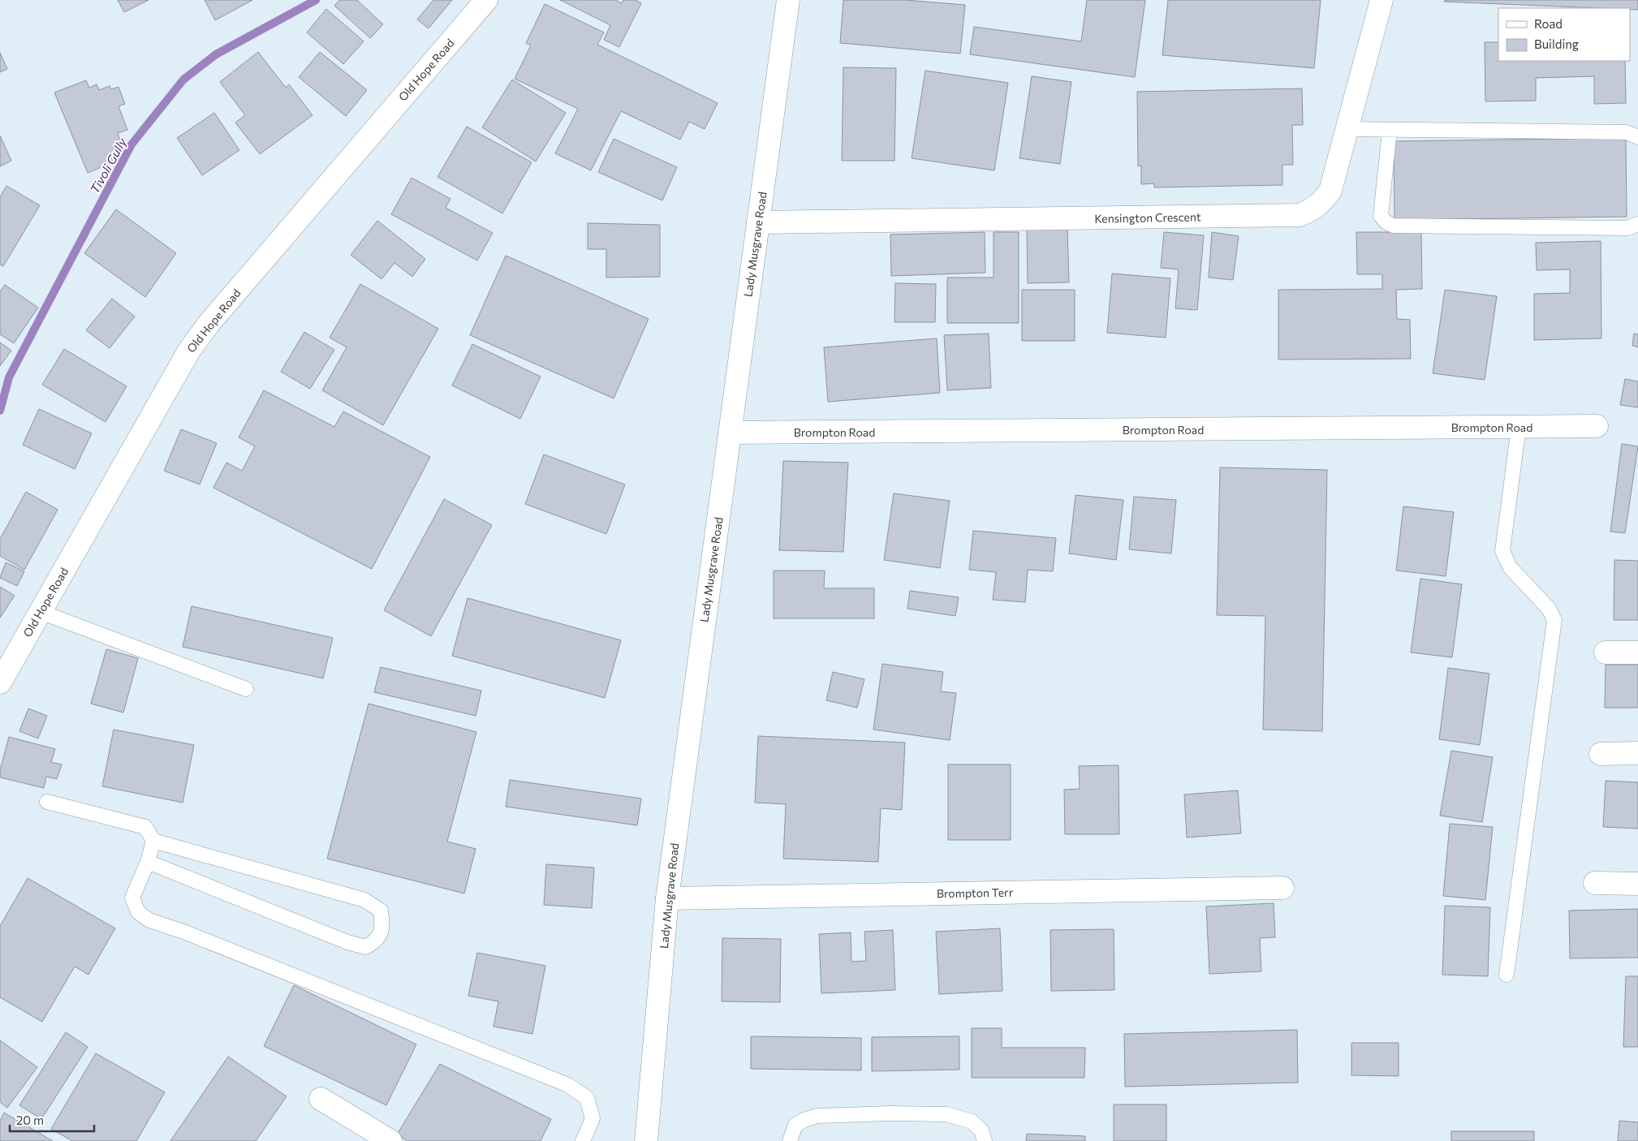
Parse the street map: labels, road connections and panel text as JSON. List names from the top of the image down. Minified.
{"streets":{"street":["Old Hope Road","Kensington Crescent","Lady Musgrave Road","Brompton Road","Brompton Terr"]},"crossings":[["Kensington Crescent","Lady Musgrave Road"],["Lady Musgrave Road","Brompton Road"],["Lady Musgrave Road","Brompton Terr"]],"water":["Tivoli Gully"],"legend":["Road","Building"],"scale_bar":"20 m"}
